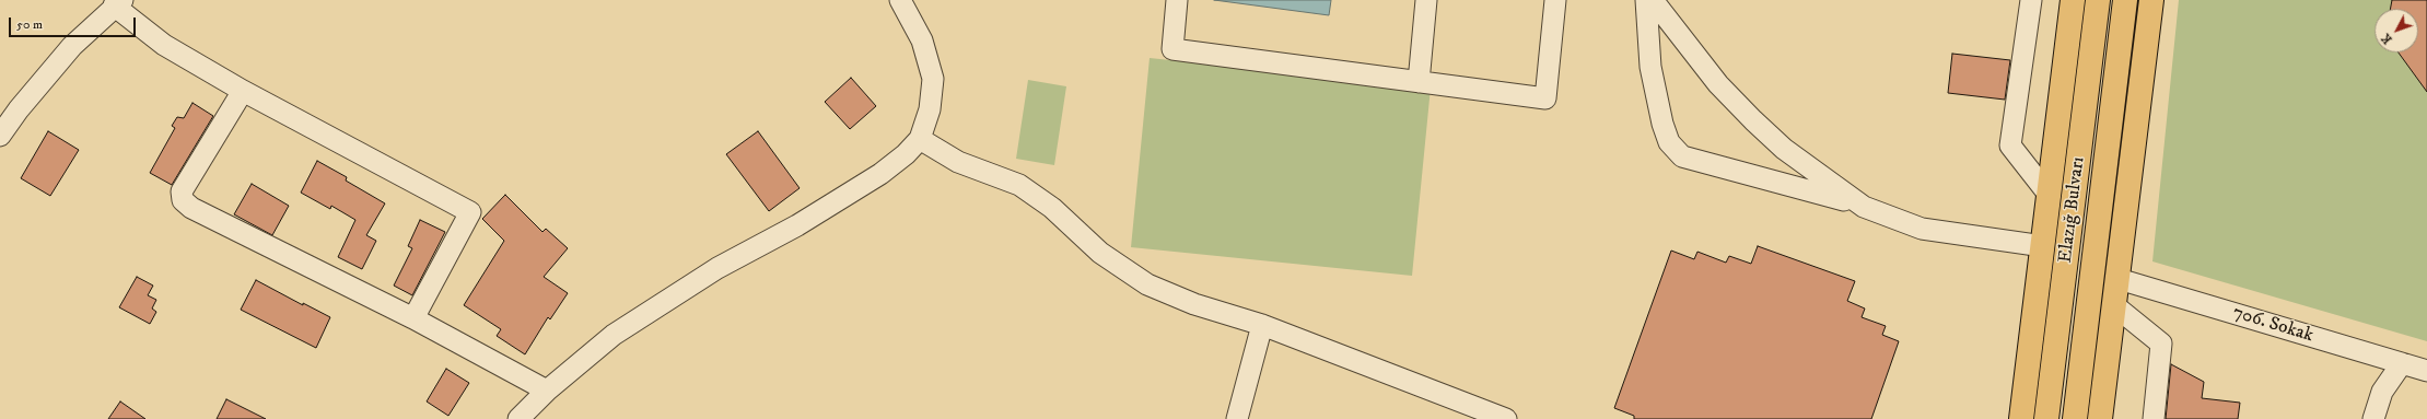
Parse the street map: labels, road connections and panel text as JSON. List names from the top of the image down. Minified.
{"streets":{"highway":["Elazığ Bulvarı"],"street":["706. Sokak"]},"scale_bar":"50 m","north":"bottom left"}
